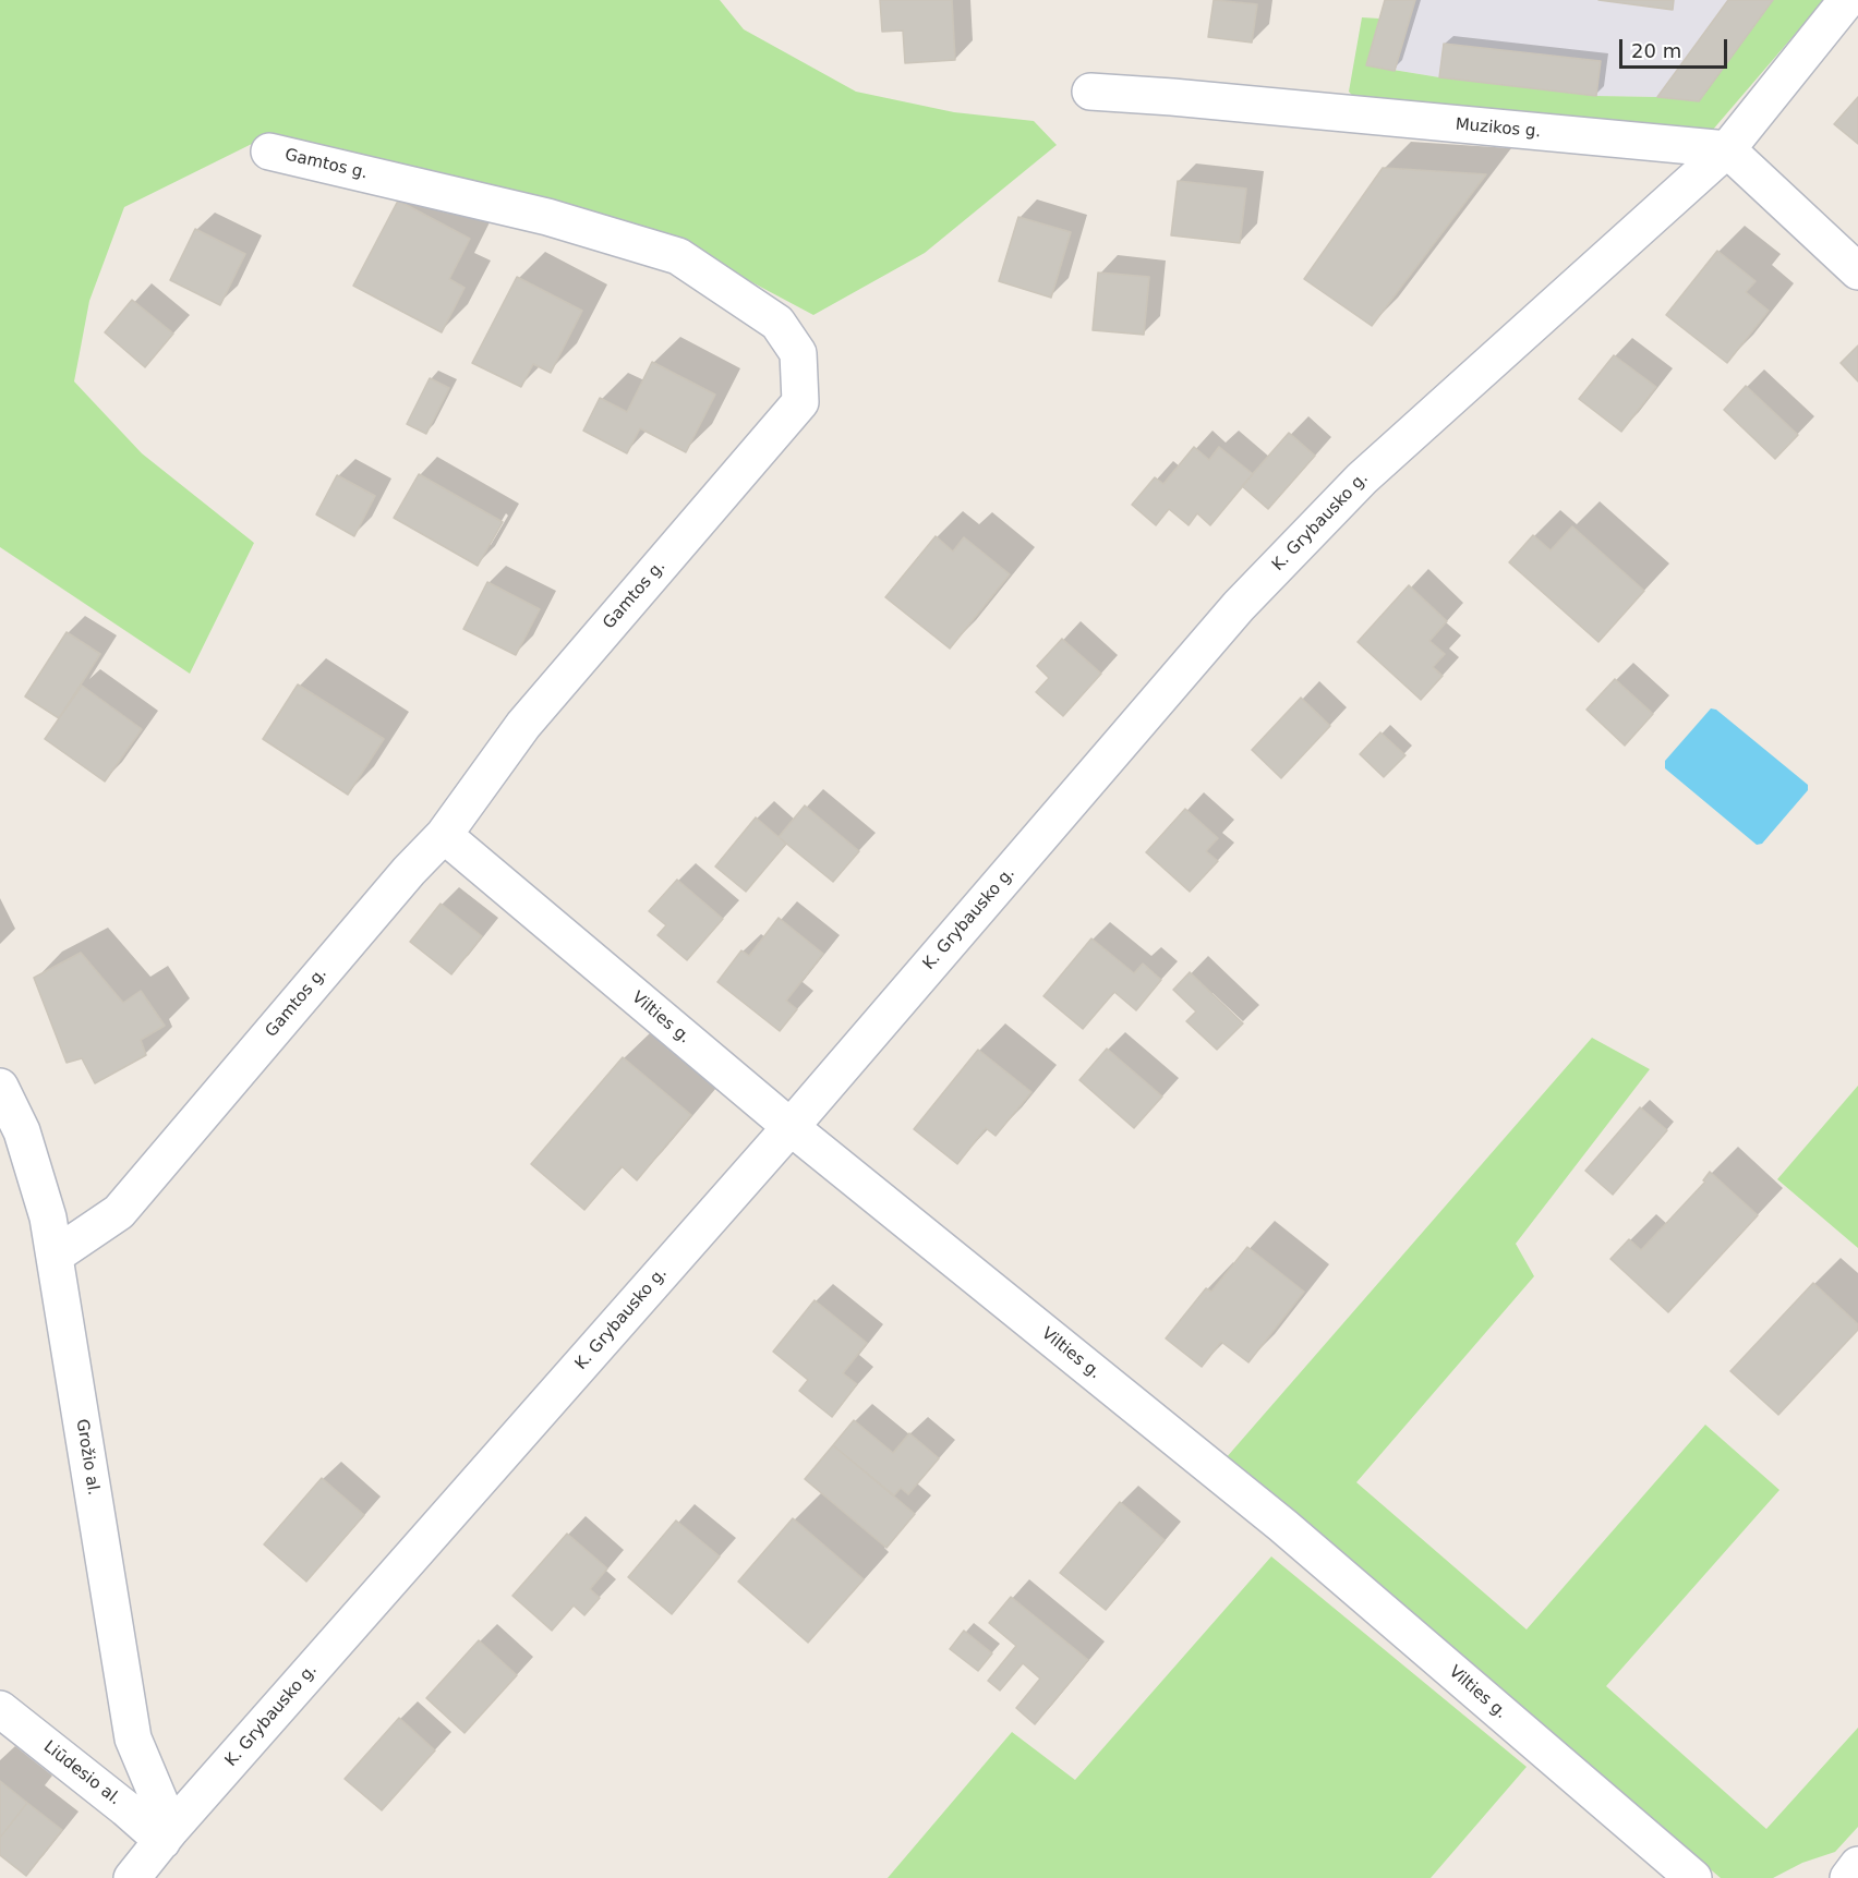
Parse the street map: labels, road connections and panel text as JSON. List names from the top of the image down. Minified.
{"streets":{"street":["Muzikos g.","Gamtos g.","K. Grybausko g.","Vilties g.","Grožio al.","Liūdesio al."]},"crossings":[["Muzikos g.","K. Grybausko g."],["Gamtos g.","Vilties g."],["Gamtos g.","Grožio al."],["K. Grybausko g.","Vilties g."],["K. Grybausko g.","Grožio al."],["K. Grybausko g.","Liūdesio al."],["Grožio al.","Liūdesio al."]],"scale_bar":"20 m"}
